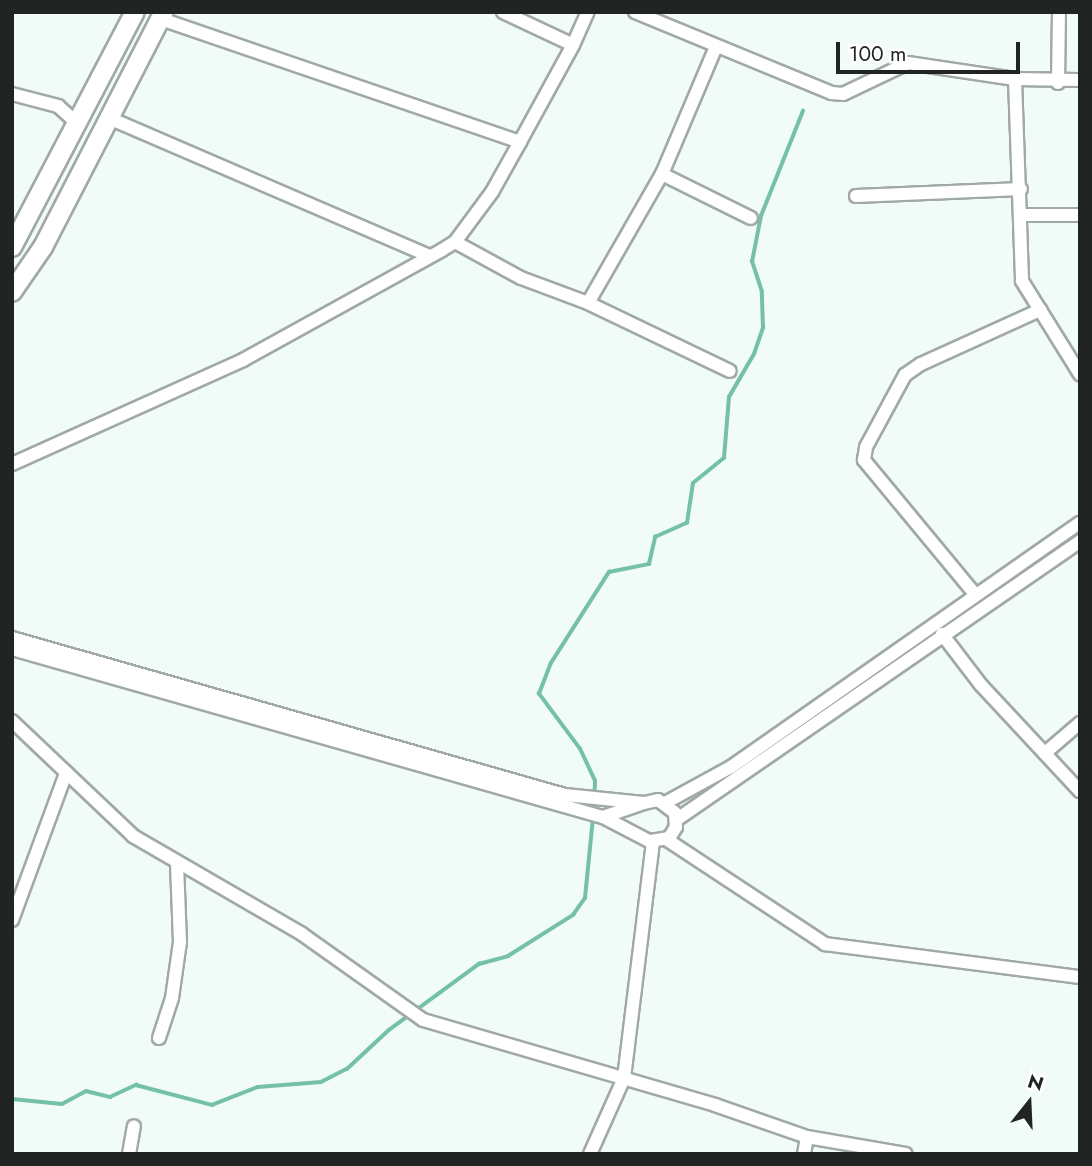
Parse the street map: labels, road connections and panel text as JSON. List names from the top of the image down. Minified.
{"scale_bar":"100 m","north":"top"}
